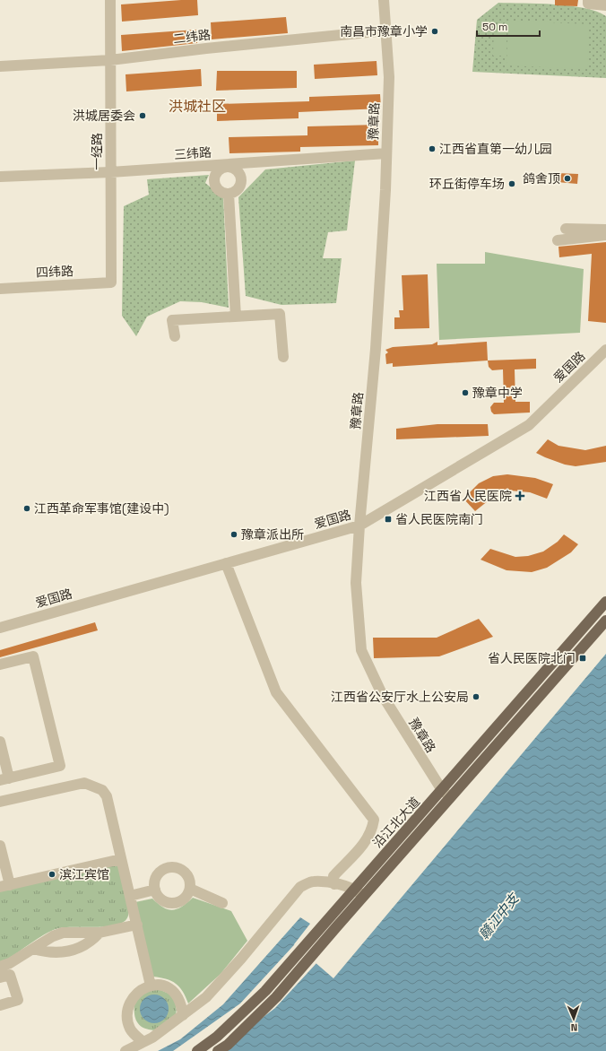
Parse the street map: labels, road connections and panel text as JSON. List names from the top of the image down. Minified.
{"streets":{"main road":["沿江北大道"],"street":["二纬路","豫章路","一经路","三纬路","四纬路","爱国路"]},"crossings":[["二纬路","豫章路"],["二纬路","一经路"],["豫章路","三纬路"],["豫章路","爱国路"],["豫章路","沿江北大道"],["一经路","三纬路"],["一经路","四纬路"]],"districts":["洪城社区"],"water":["赣江中支"],"places":{"other":["南昌市豫章小学","洪城居委会","江西省直第一幼儿园","鸽舍顶","环丘街停车场","豫章中学","江西革命军事馆(建设中)","豫章派出所","江西省公安厅水上公安局","滨江宾馆"],"health":["江西省人民医院"],"transit":["省人民医院南门","省人民医院北门"]},"scale_bar":"50 m","north":"bottom"}
